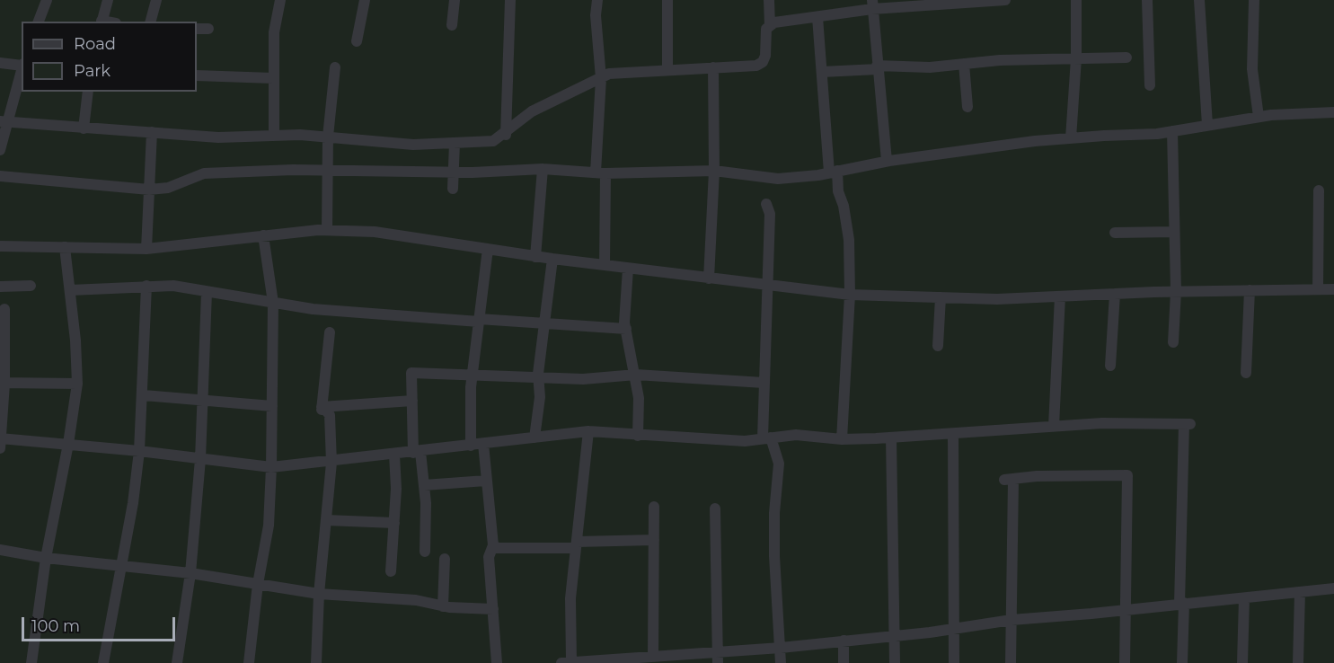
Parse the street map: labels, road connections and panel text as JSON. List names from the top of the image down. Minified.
{"legend":["Road","Park"],"scale_bar":"100 m"}
